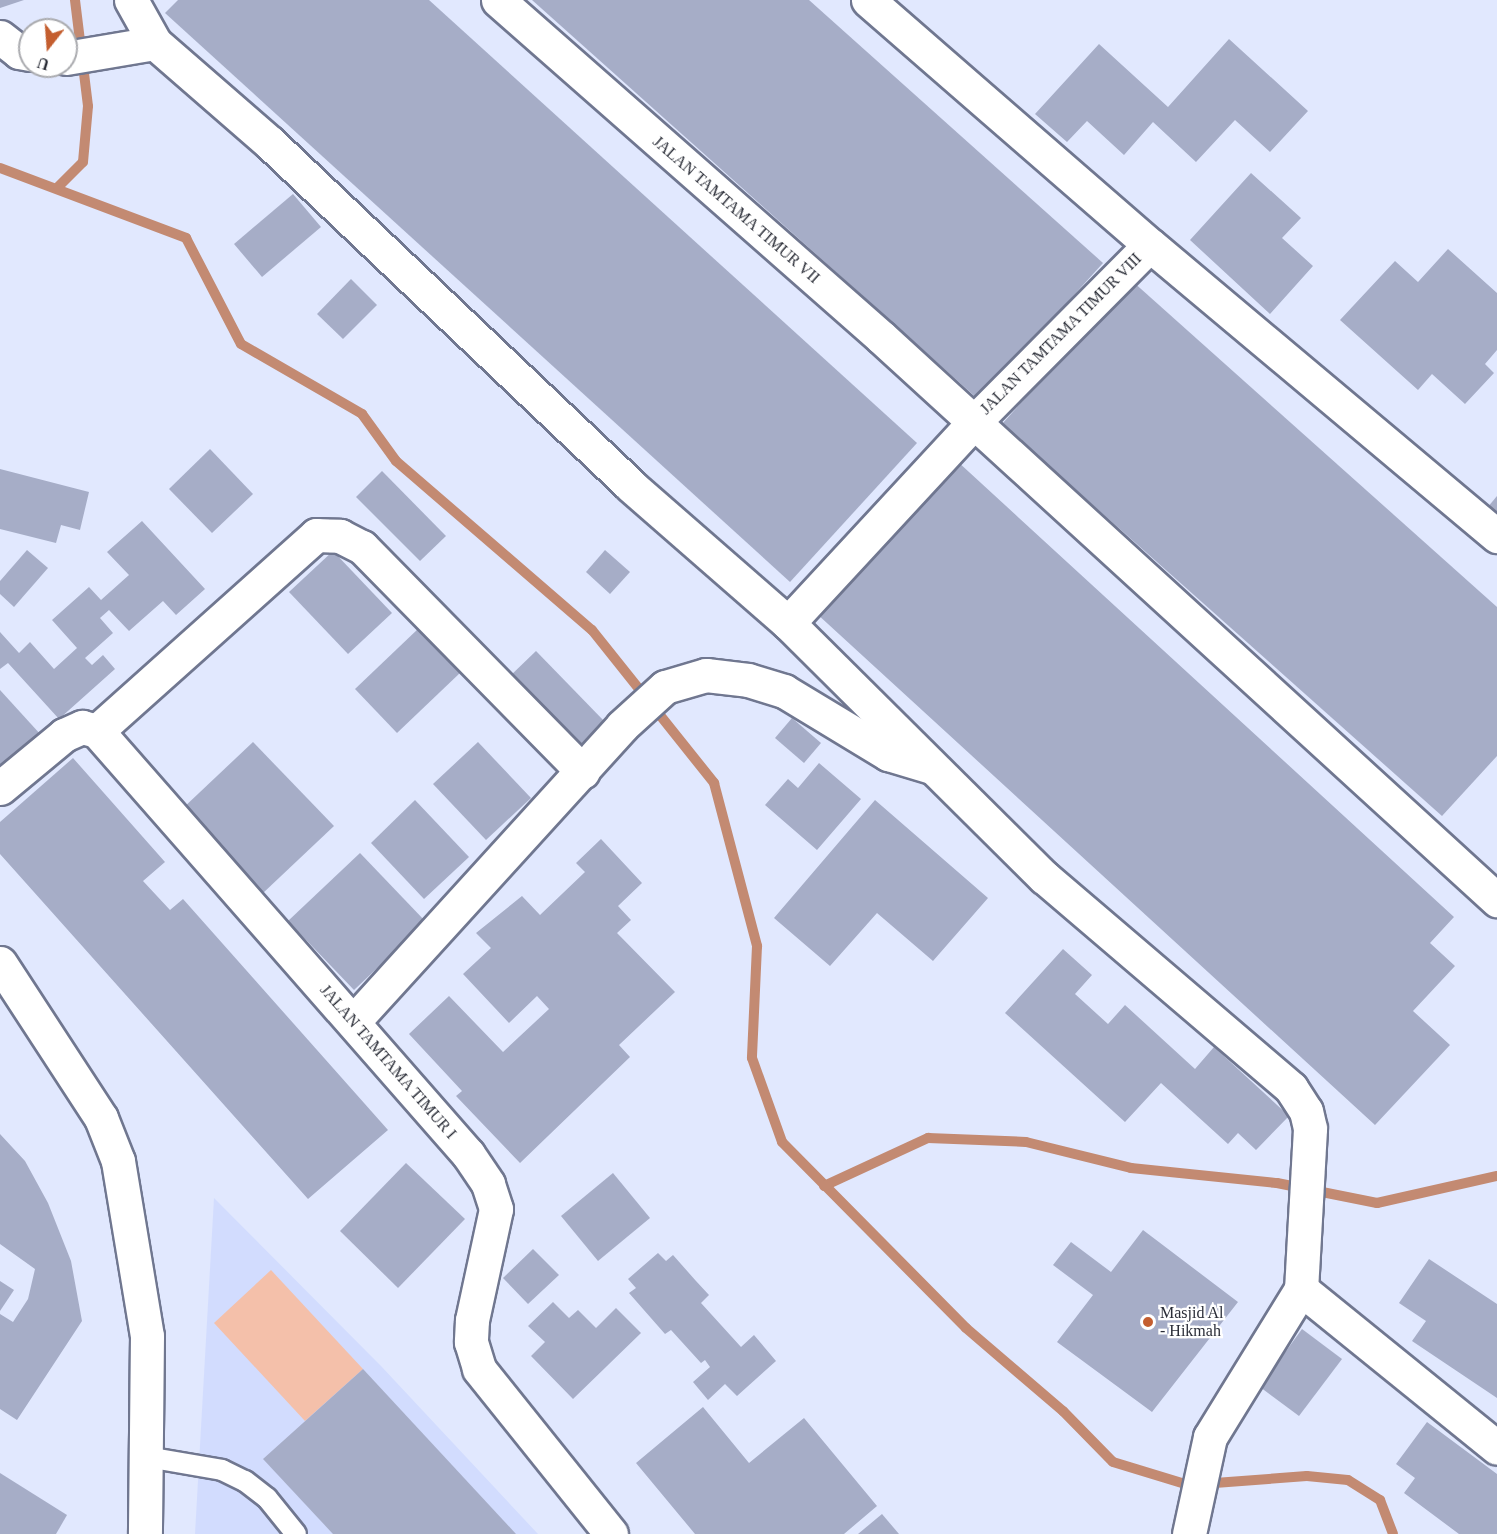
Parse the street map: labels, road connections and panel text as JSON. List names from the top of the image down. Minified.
{"streets":{"street":["JALAN TAMTAMA TIMUR VII","JALAN TAMTAMA TIMUR VIII","JALAN TAMTAMA TIMUR I"]},"crossings":[["JALAN TAMTAMA TIMUR VII","JALAN TAMTAMA TIMUR VIII"]],"places":["Masjid Al - Hikmah"],"north":"bottom"}
